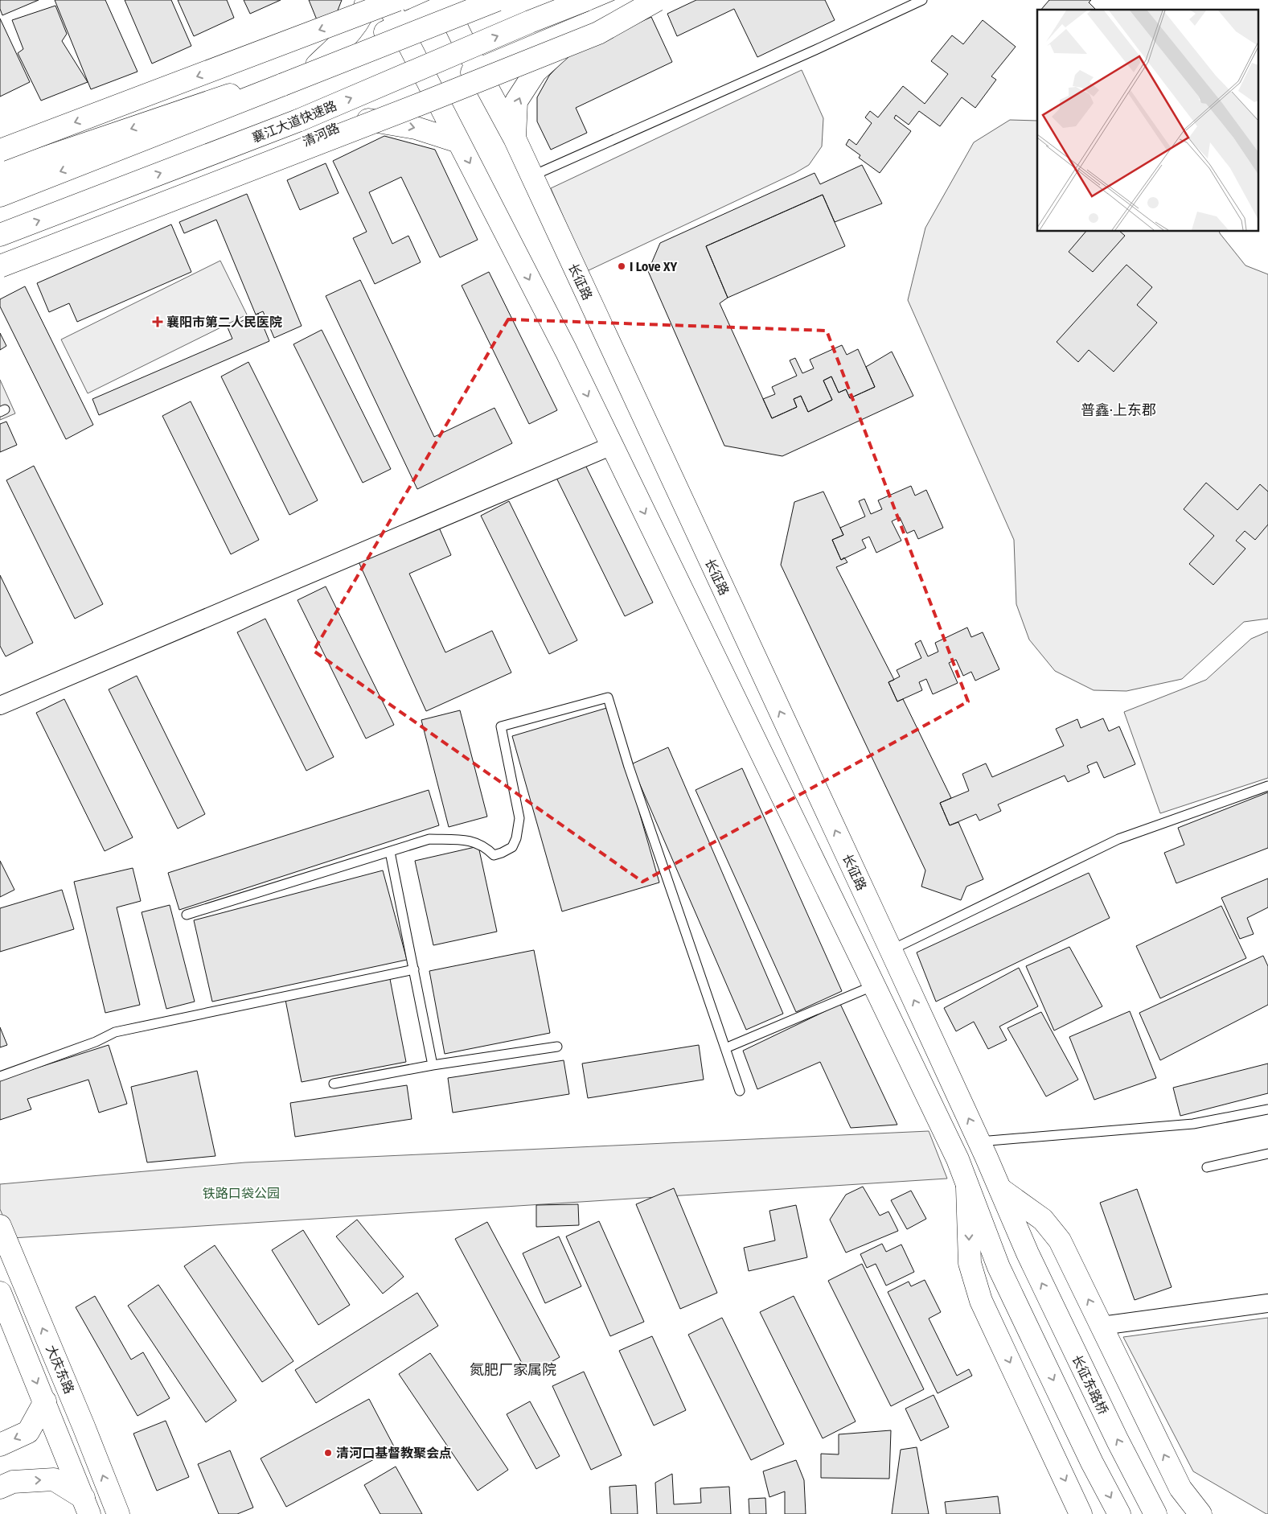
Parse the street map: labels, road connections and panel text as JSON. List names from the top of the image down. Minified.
{"streets":{"main road":["襄江大道快速路","清河路","长征路","大庆东路","长征东路桥"]},"crossings":[["清河路","长征路"],["长征路","长征东路桥"]],"districts":["普鑫·上东郡","氮肥厂家属院"],"parks":["铁路口袋公园"],"places":{"other":["I Love XY","清河口基督教聚会点"],"health":["襄阳市第二人民医院"]}}
